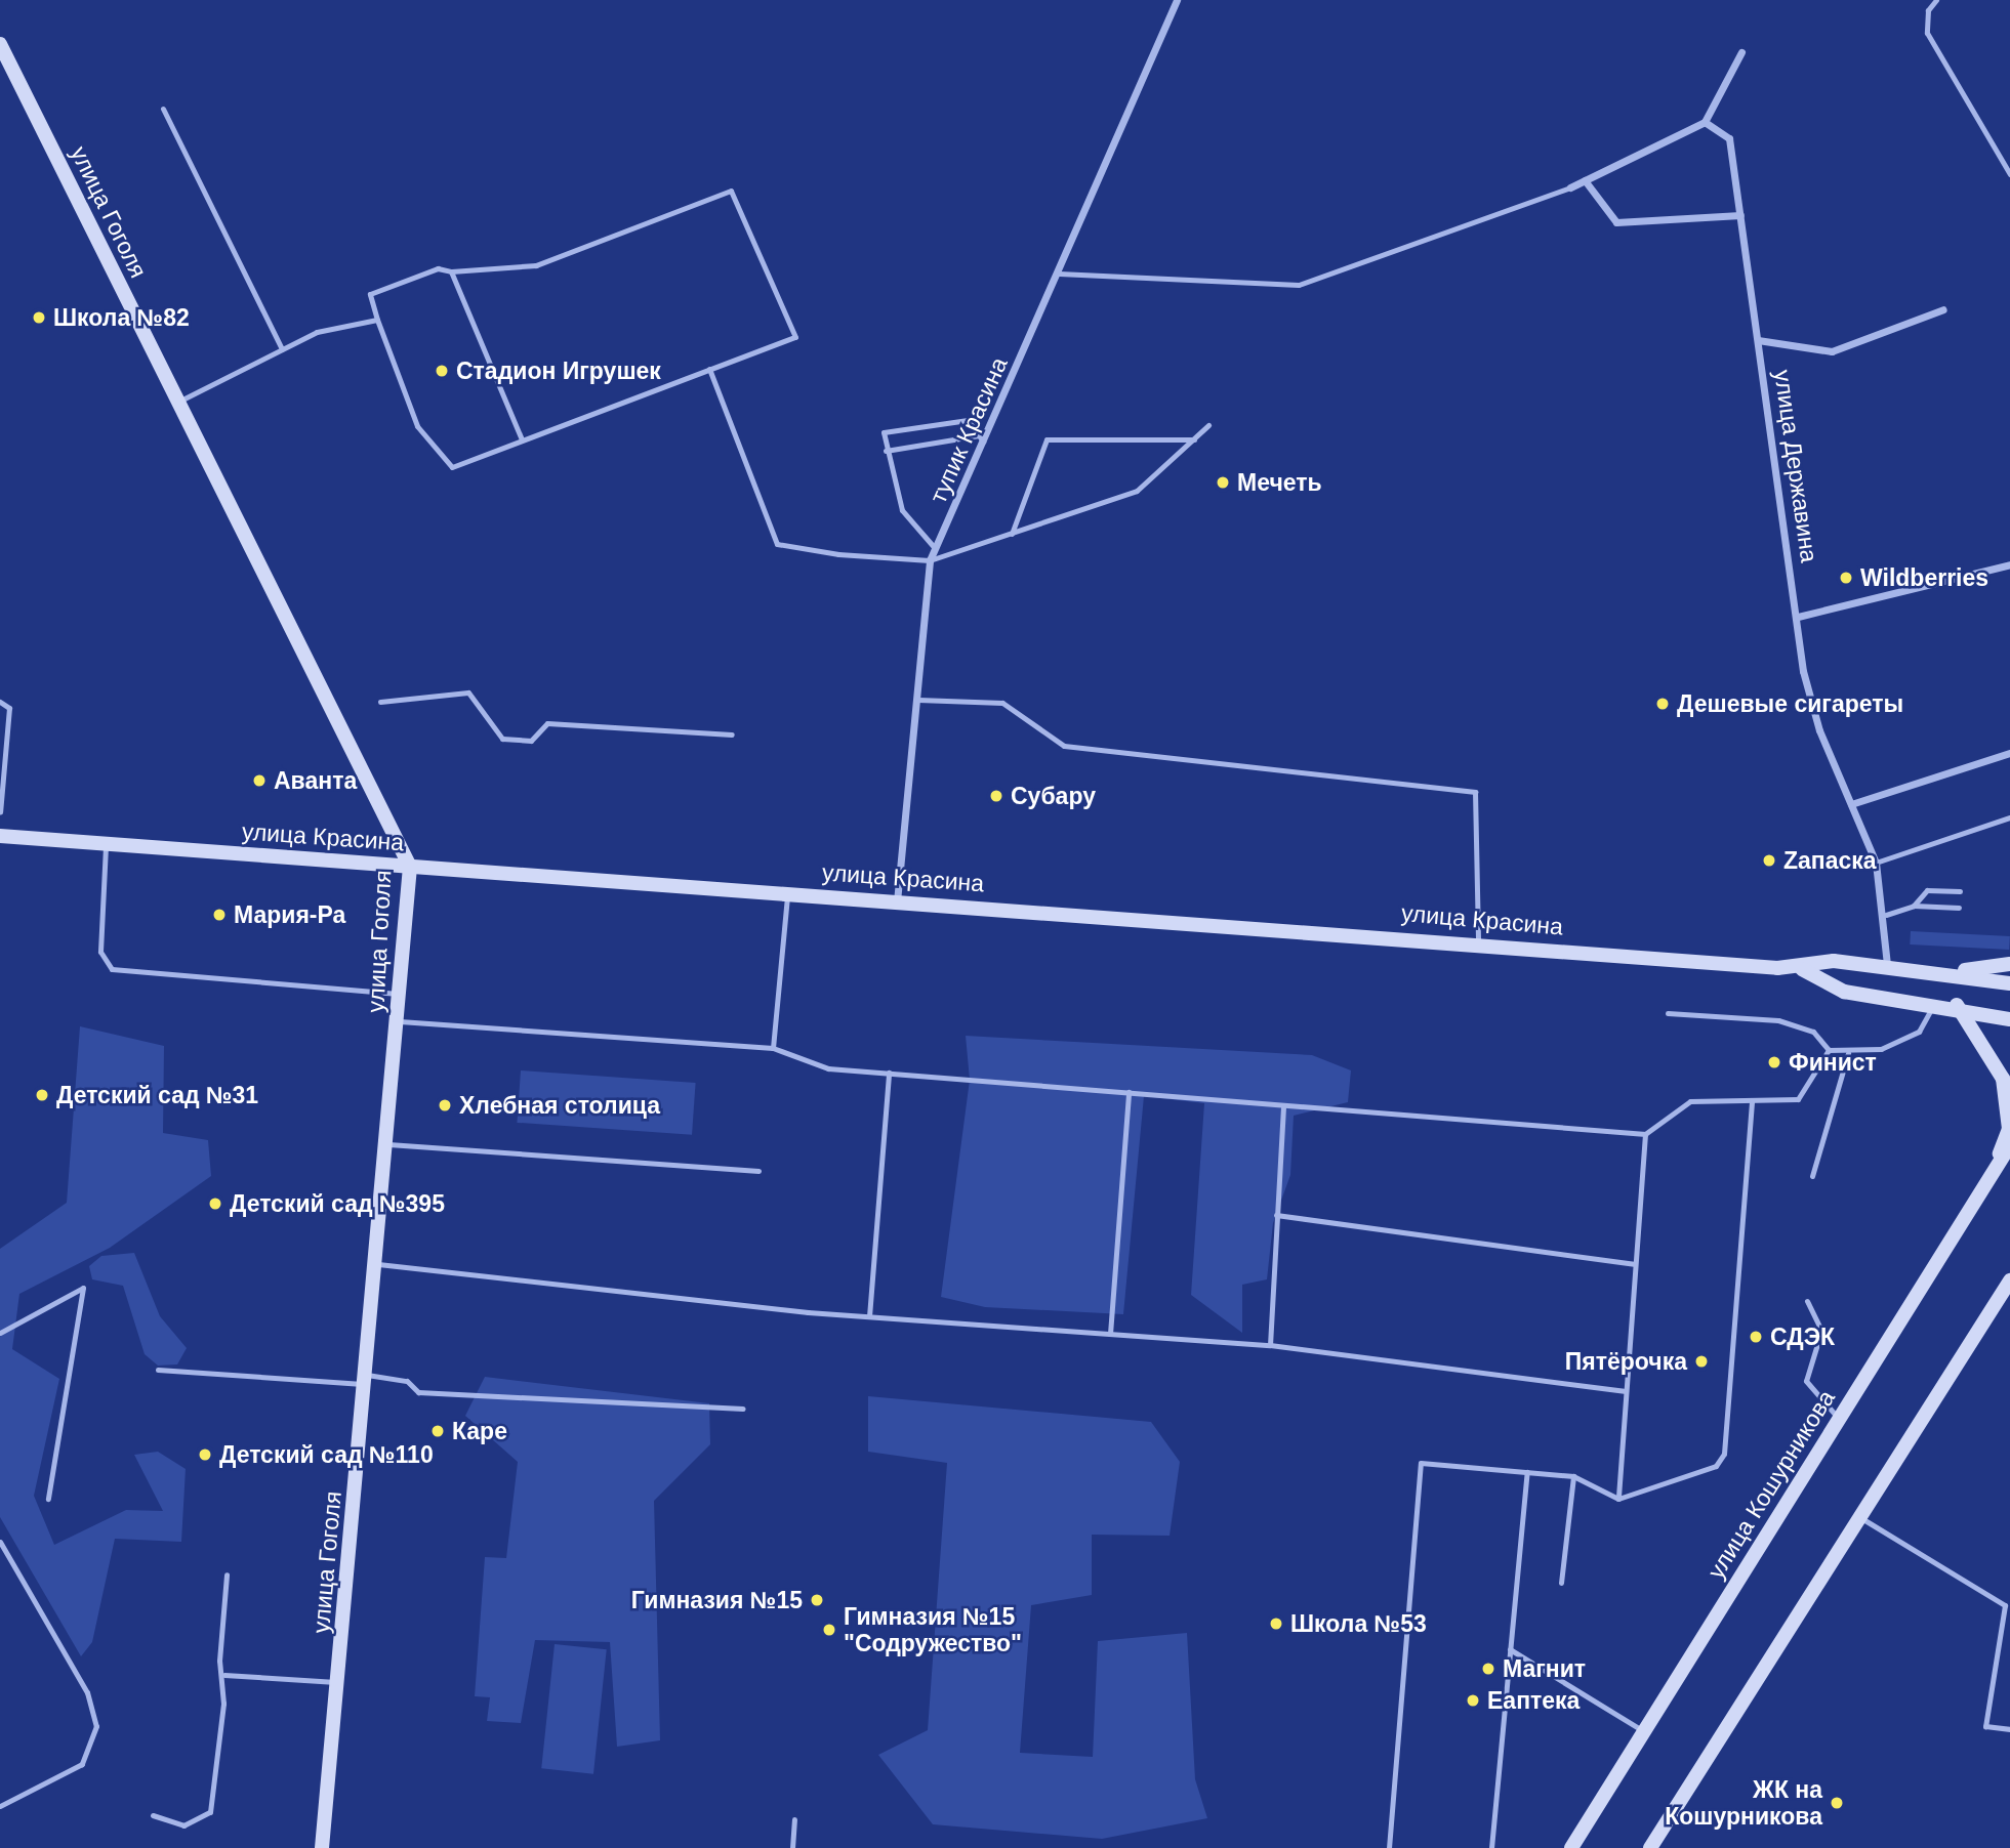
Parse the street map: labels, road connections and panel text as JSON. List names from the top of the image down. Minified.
{"streets":{"main road":["улица Гоголя","улица Красина","улица Кошурникова"],"street":["тупик Красина","улица Державина"]},"crossings":[["улица Гоголя","улица Красина"],["тупик Красина","улица Красина"],["улица Державина","улица Красина"]],"places":["Школа №82","Стадион Игрушек","Мечеть","Wildberries","Дешевые сигареты","Аванта","Субару","Zапаска","Мария-Ра","Финист","Детский сад №31","Хлебная столица","Детский сад №395","СДЭК","Пятёрочка","Каре","Детский сад №110","Гимназия №15","Школа №53","Гимназия №15 \"Содружество\"","Магнит","Еаптека","ЖК на Кошурникова"]}
